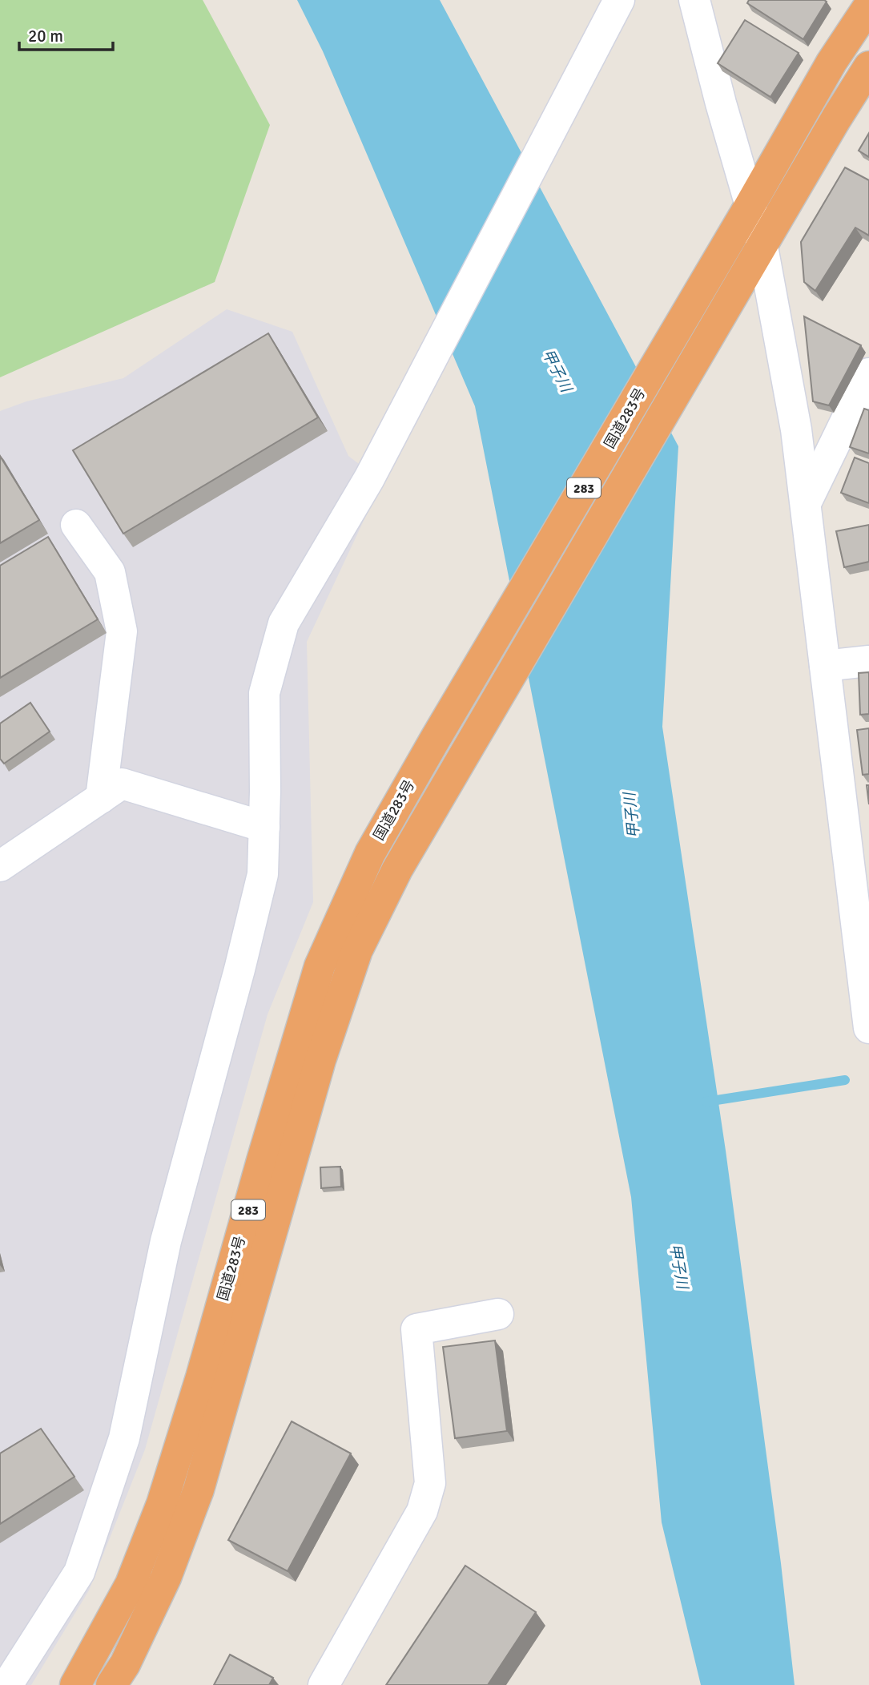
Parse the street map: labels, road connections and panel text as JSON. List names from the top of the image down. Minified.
{"streets":{"highway":["国道283号","283"]},"water":["甲子川"],"scale_bar":"20 m"}
